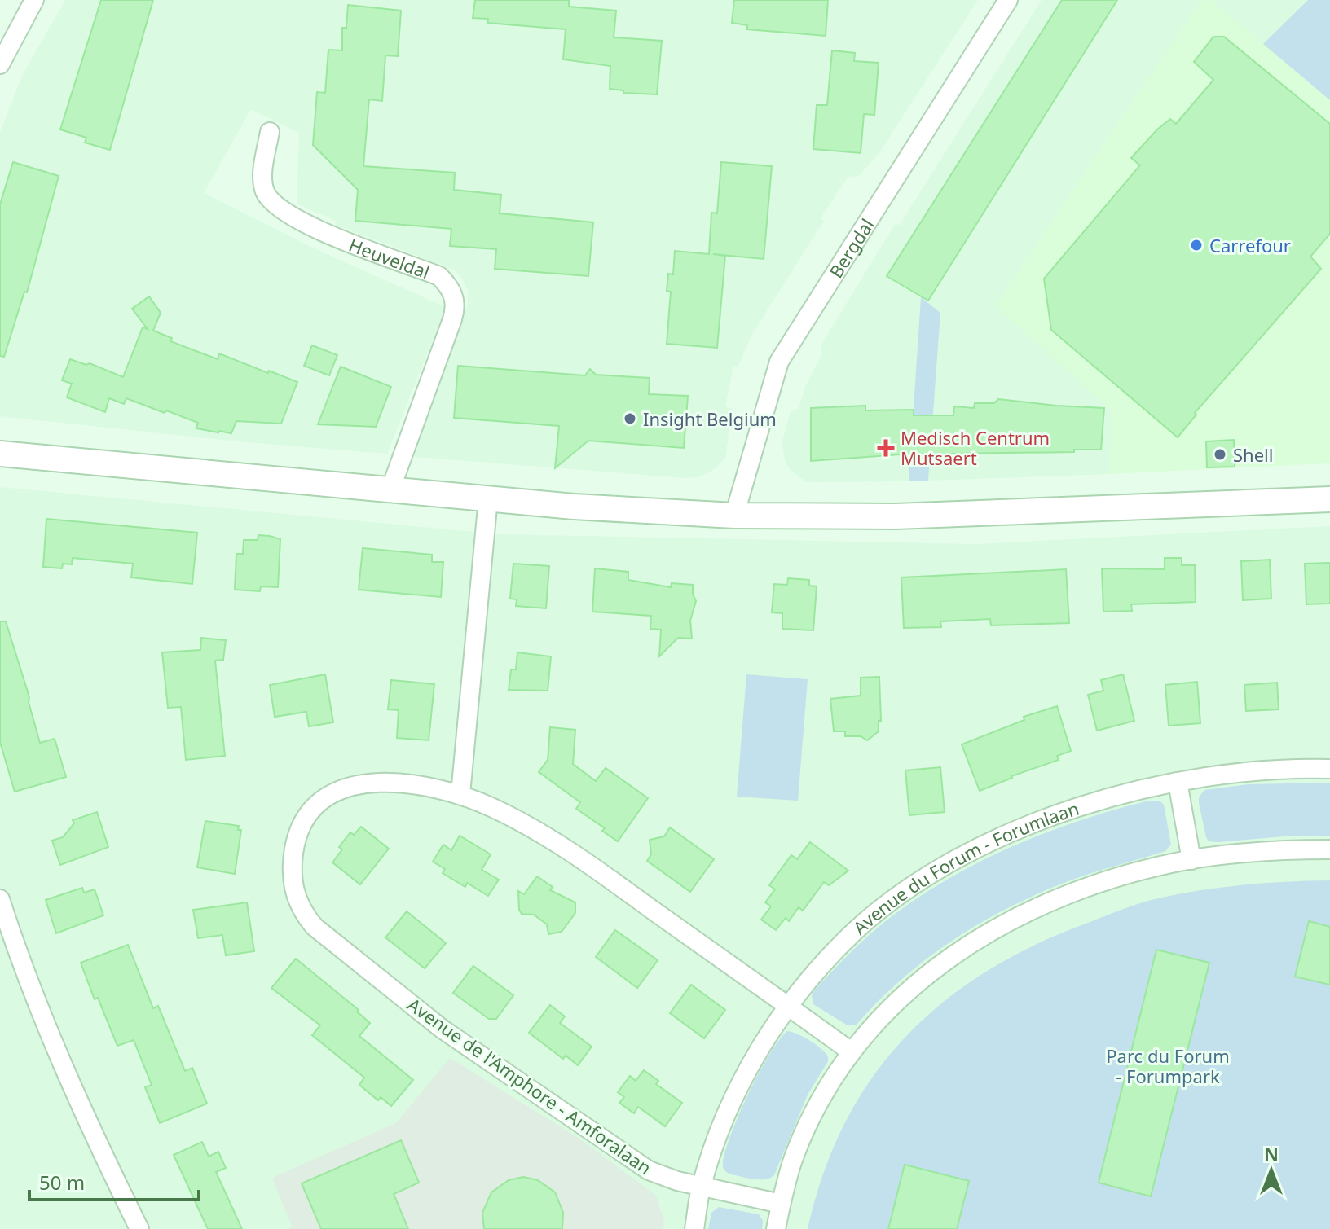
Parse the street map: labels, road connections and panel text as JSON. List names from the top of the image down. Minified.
{"streets":{"street":["Bergdal","Heuveldal","Avenue du Forum - Forumlaan","Avenue de l'Amphore - Amforalaan"]},"crossings":[["Avenue du Forum - Forumlaan","Avenue de l'Amphore - Amforalaan"]],"parks":["Parc du Forum - Forumpark"],"places":{"other":["Carrefour","Insight Belgium","Shell"],"health":["Medisch Centrum Mutsaert"]},"scale_bar":"50 m","north":"top"}
